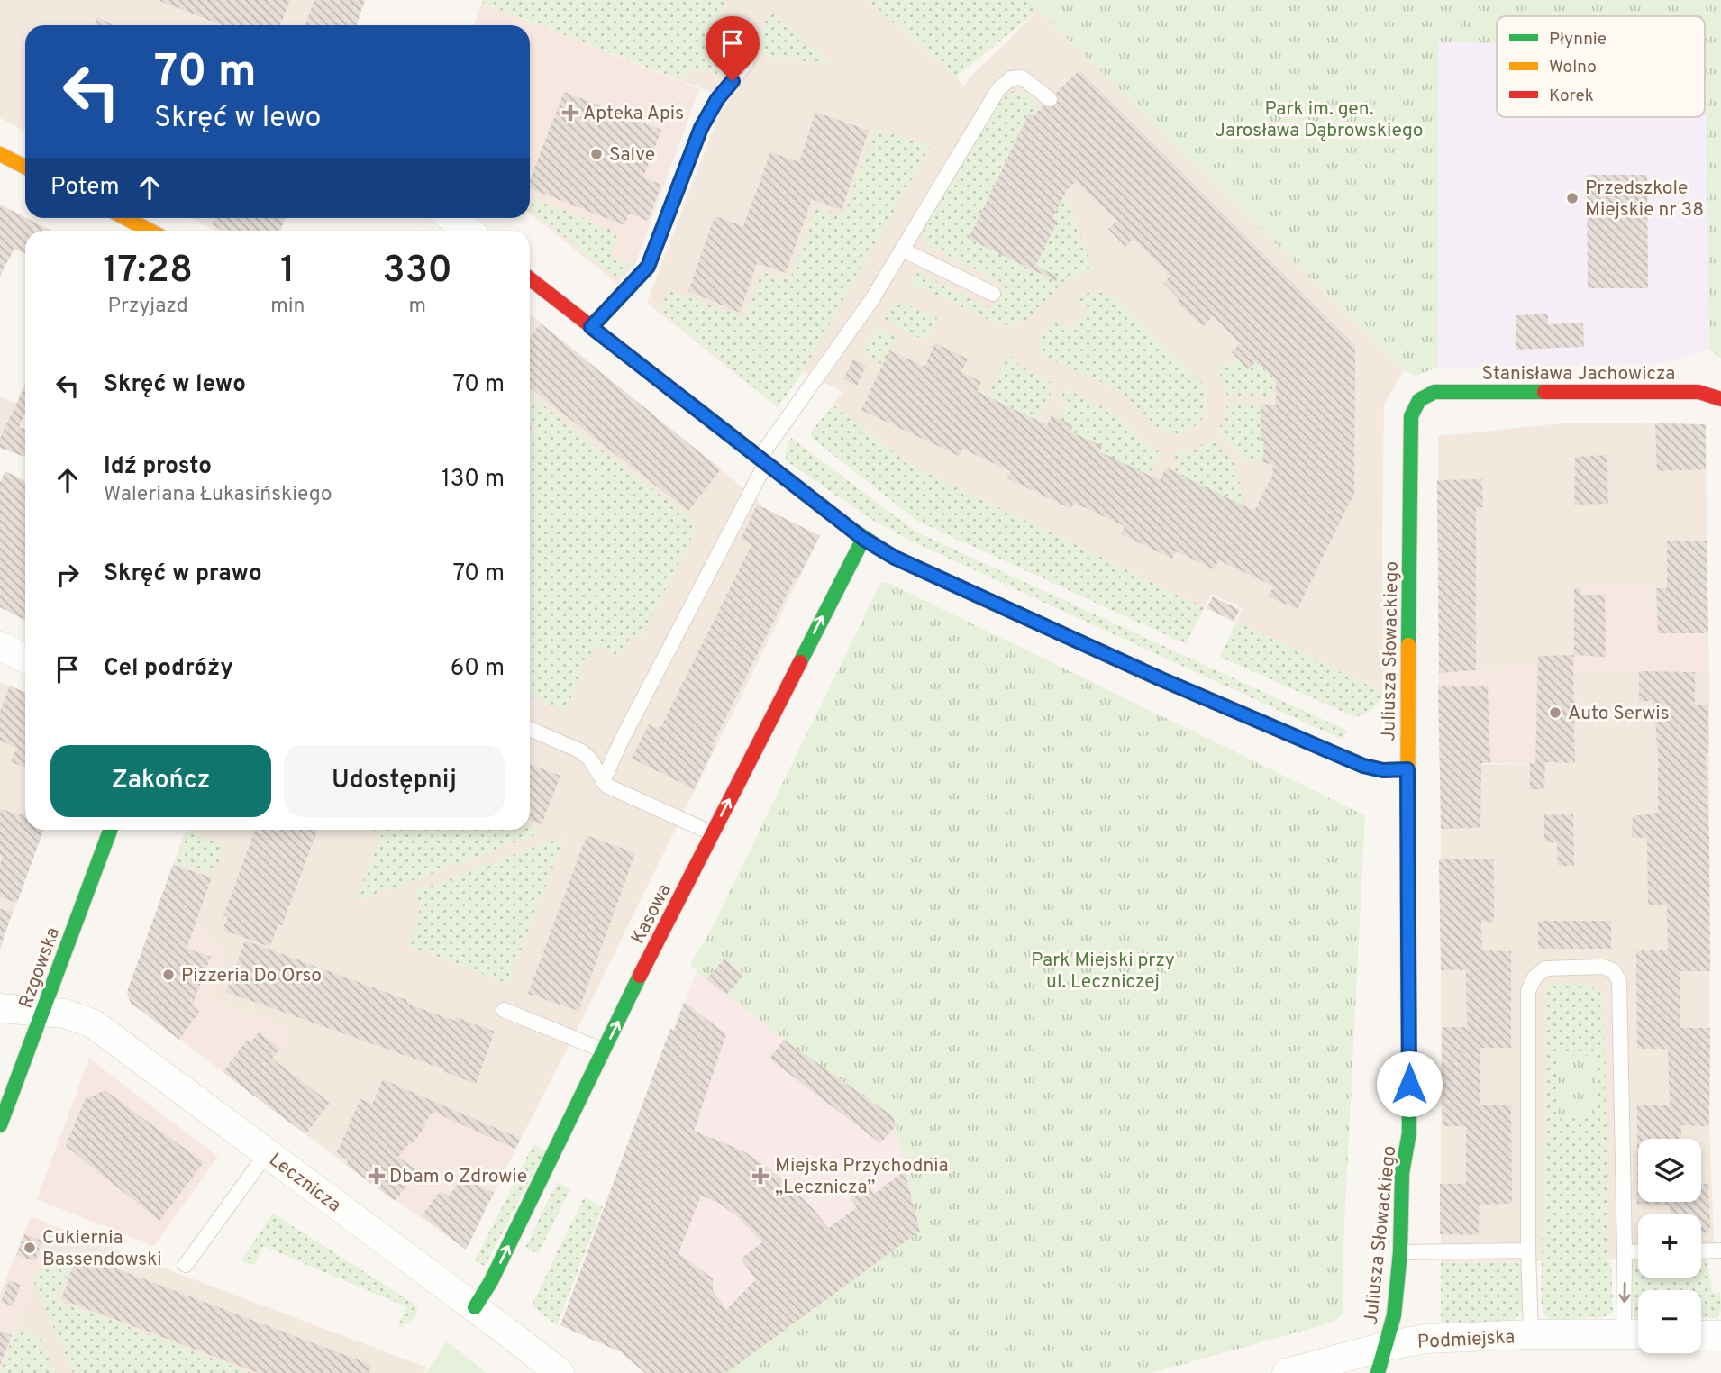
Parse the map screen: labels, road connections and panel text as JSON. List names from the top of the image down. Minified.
{"streets":{"street":["Stanisława Jachowicza","Juliusza Słowackiego","Kasowa","Rzgowska","Lecznicza","Podmiejska"]},"crossings":[["Stanisława Jachowicza","Juliusza Słowackiego"],["Juliusza Słowackiego","Podmiejska"],["Kasowa","Lecznicza"],["Rzgowska","Lecznicza"]],"one_way":["Kasowa"],"parks":["Park im. gen. Jarosława Dąbrowskiego","Park Miejski przy ul. Leczniczej"],"places":{"health":["Apteka Apis","Dbam o Zdrowie","Miejska Przychodnia „Lecznicza”"],"other":["Salve","Przedszkole Miejskie nr 38","Auto Serwis","Pizzeria Do Orso","Cukiernia Bassendowski"]},"legend":["Płynnie","Wolno","Korek"],"page":{"turn":["70 m","Skręć w lewo"],"then":"Potem","eta":["17:28","Przyjazd","1","min","330","m"],"list":[{"name":"Skręć w lewo","value":"70 m"},{"name":"Idź prosto","note":"Waleriana Łukasińskiego","value":"130 m"},{"name":"Skręć w prawo","value":"70 m"},{"name":"Cel podróży","value":"60 m"}],"buttons":["Zakończ","Udostępnij"],"map_buttons":["+","−"]}}
